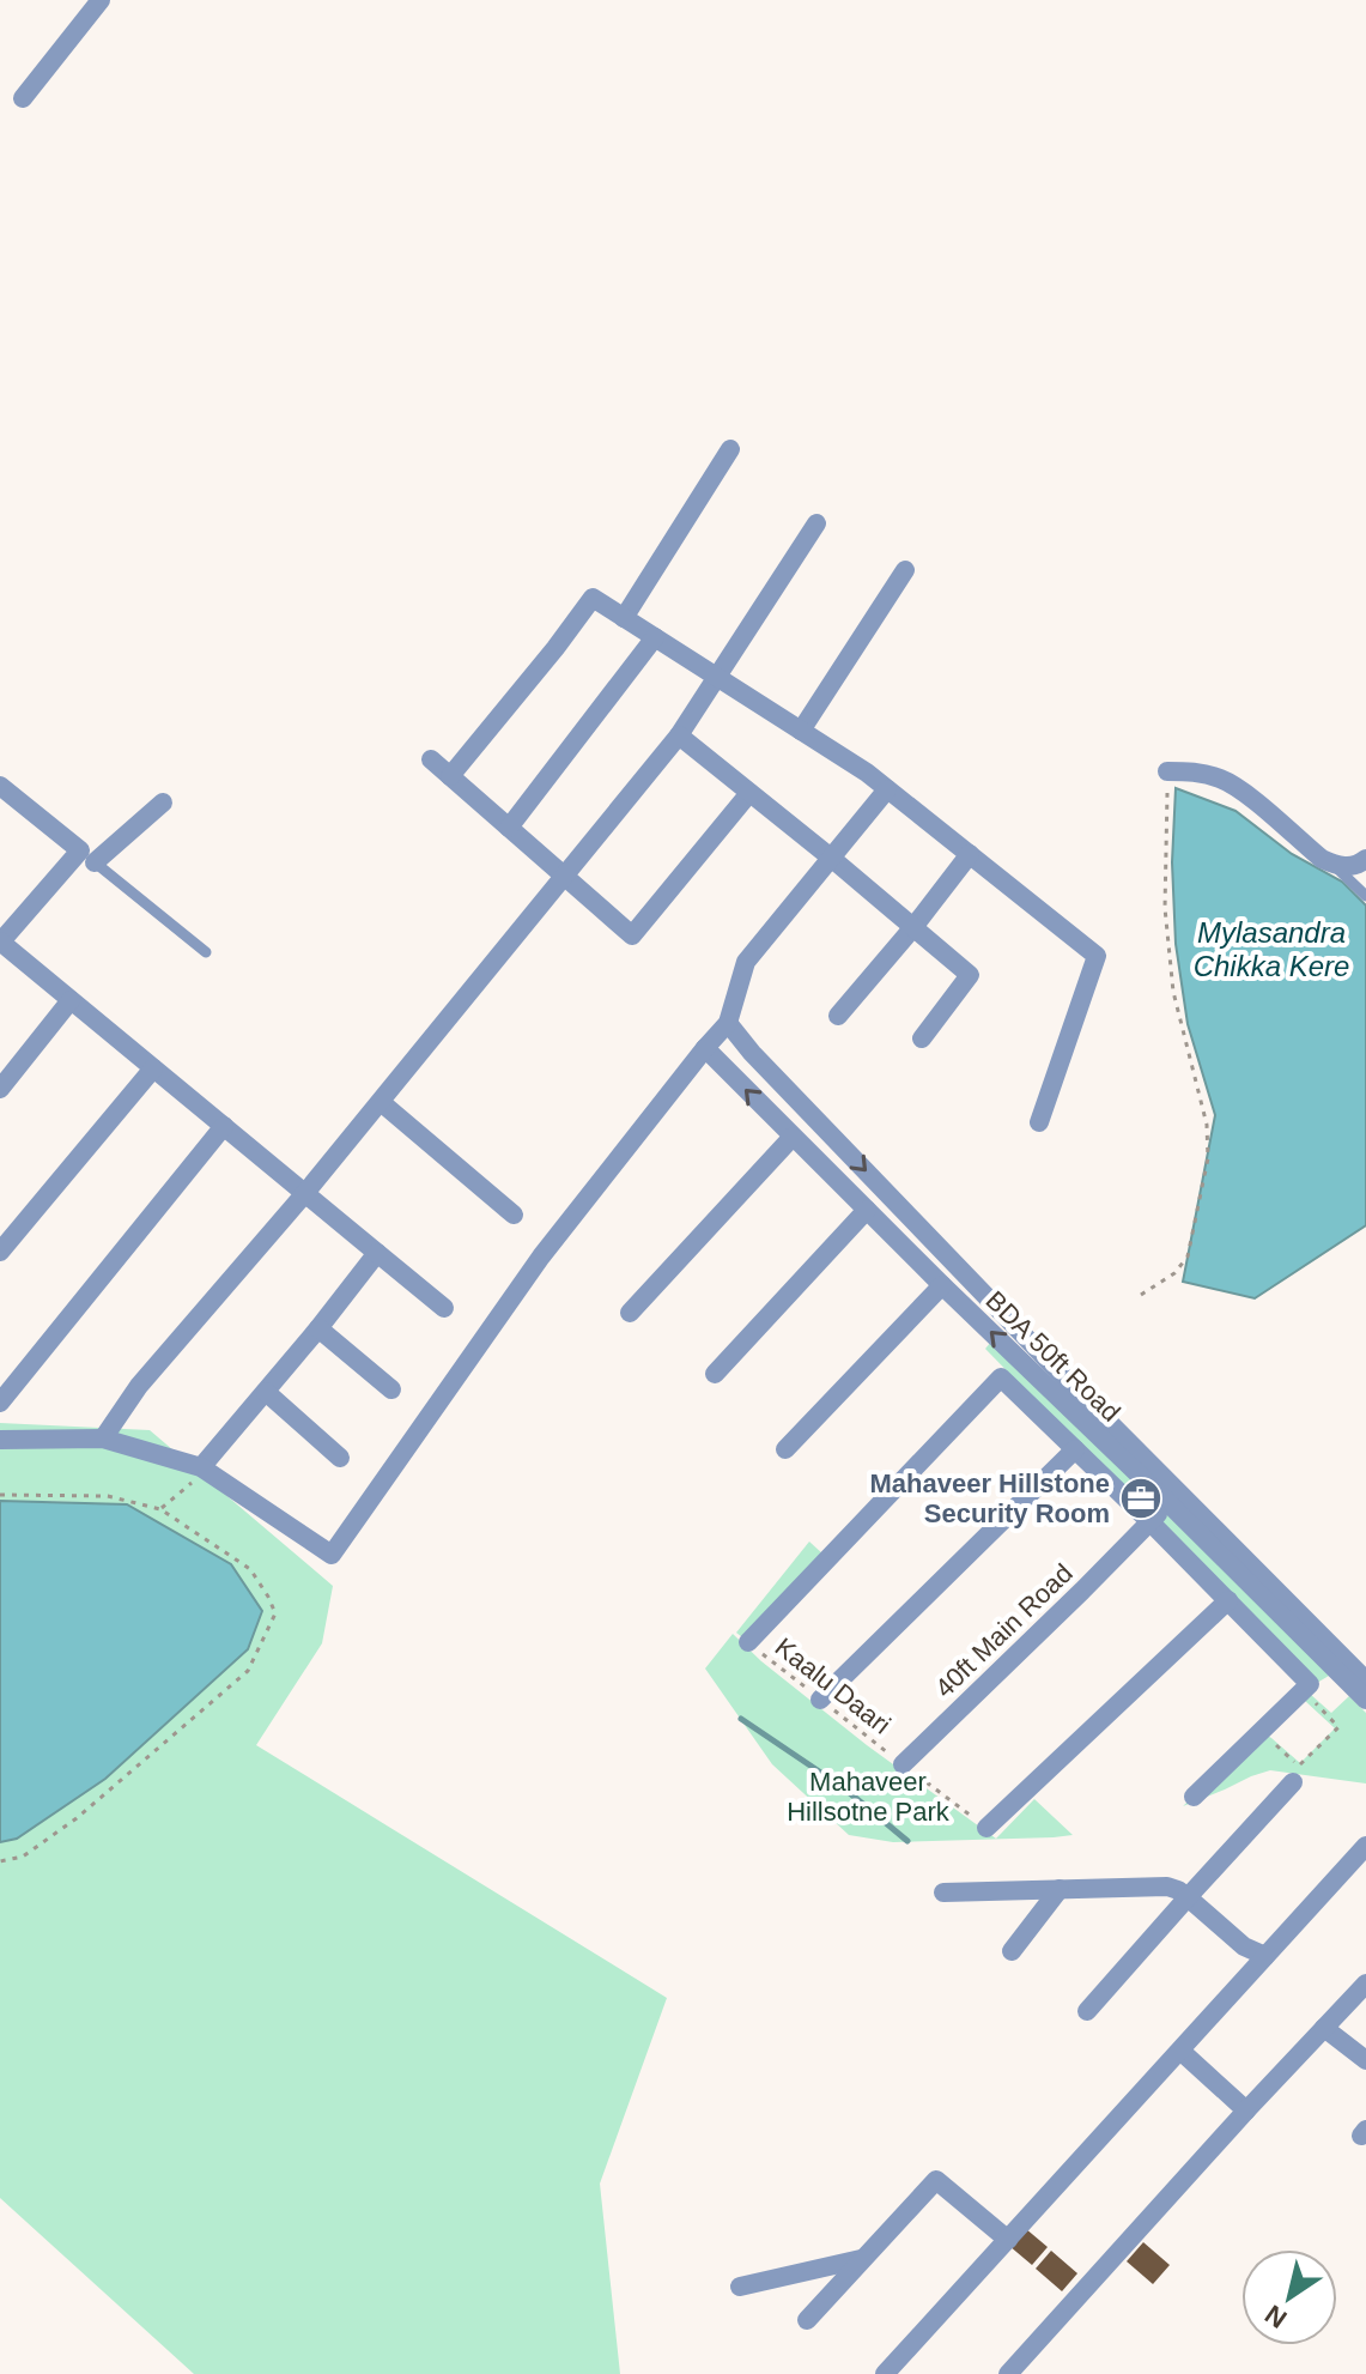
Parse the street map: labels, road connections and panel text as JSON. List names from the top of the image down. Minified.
{"streets":{"street":["BDA 50ft Road","40ft Main Road"],"path":["Kaalu Daari"]},"crossings":[["BDA 50ft Road","40ft Main Road"],["40ft Main Road","Kaalu Daari"]],"water":["Mylasandra Chikka Kere"],"parks":["Mahaveer Hillsotne Park"],"places":{"office":["Mahaveer Hillstone Security Room"]},"north":"bottom left"}
